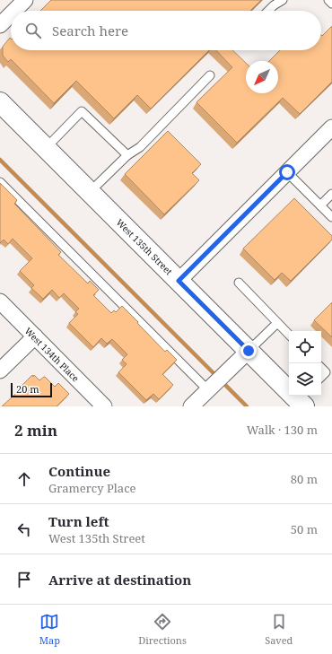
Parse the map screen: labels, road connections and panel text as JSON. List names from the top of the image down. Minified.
{"streets":{"street":["West 135th Street","West 134th Place"]},"scale_bar":"20 m","north":"bottom left","page":{"search":"Search here","scale":"20 m","heading":["2 min","Walk · 130 m"],"list":[["Continue","Gramercy Place","80 m"],["Turn left","West 135th Street","50 m"],"Arrive at destination"],"nav":["Map","Directions","Saved"]}}
